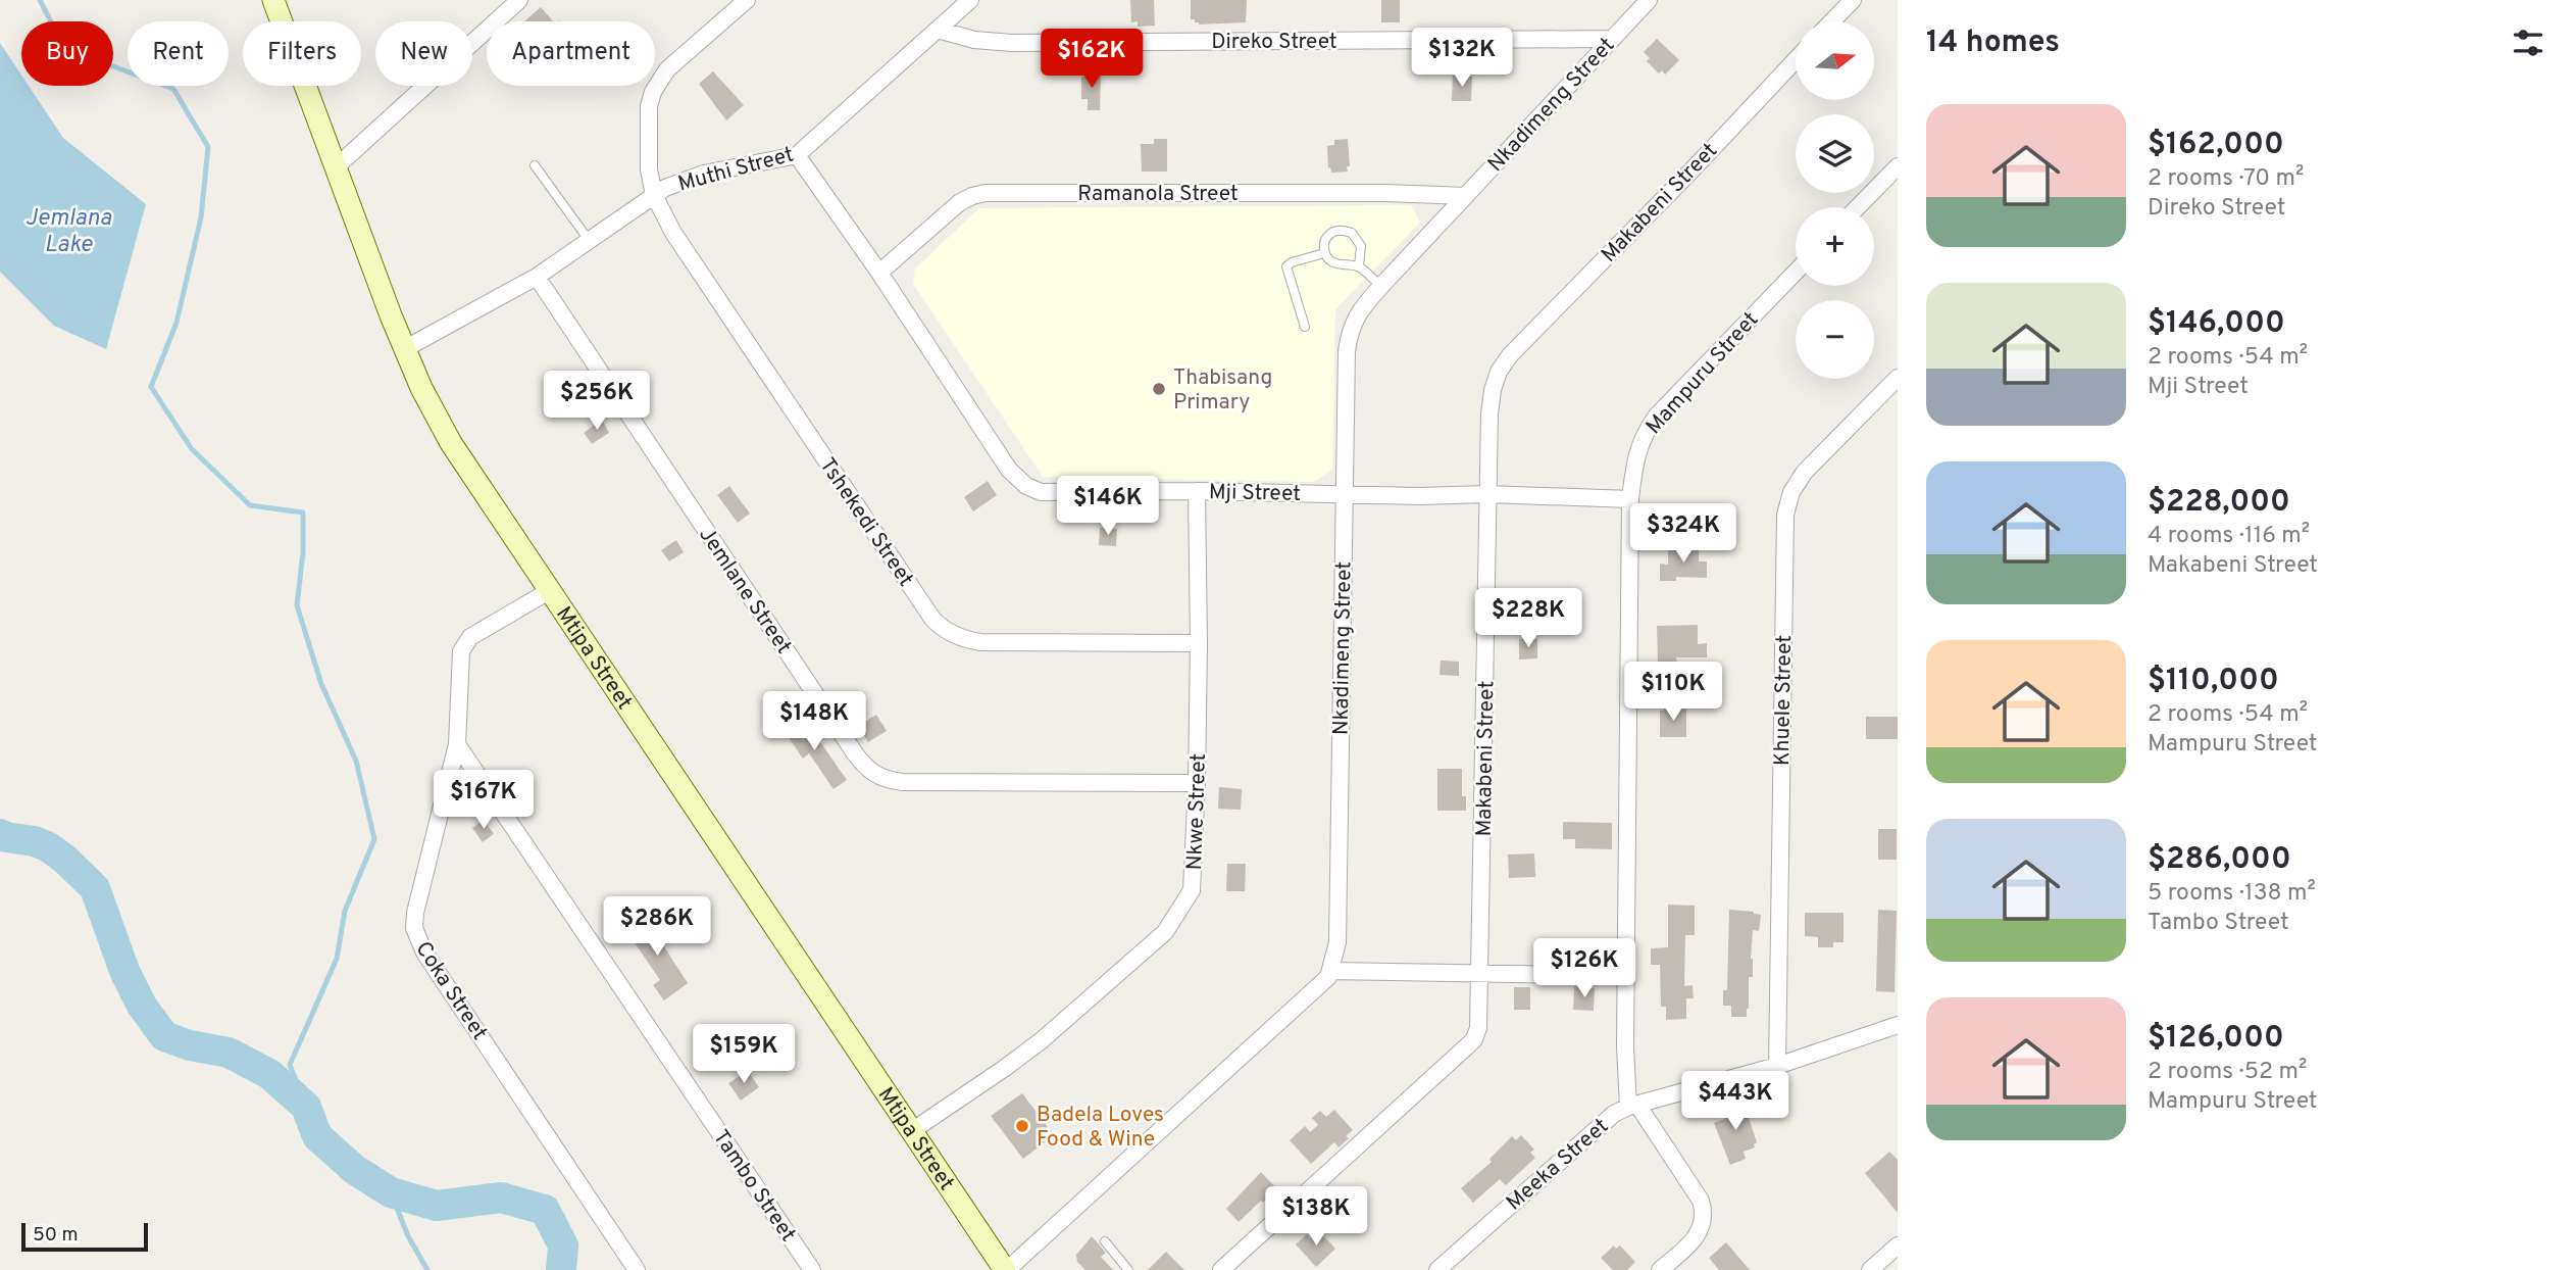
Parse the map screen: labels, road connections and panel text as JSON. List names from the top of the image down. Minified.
{"streets":{"street":["Direko Street","Nkadimeng Street","Muthi Street","Ramanola Street","Makabeni Street","Mampuru Street","Mji Street","Tshekedi Street","Jemlane Street","Mtipa Street","Khuele Street","Nkwe Street","Coka Street","Meeka Street","Tambo Street"]},"crossings":[["Direko Street","Nkadimeng Street"],["Direko Street","Muthi Street"],["Nkadimeng Street","Ramanola Street"],["Nkadimeng Street","Mji Street"],["Muthi Street","Mji Street"],["Muthi Street","Tshekedi Street"],["Muthi Street","Jemlane Street"],["Muthi Street","Mtipa Street"],["Ramanola Street","Mji Street"],["Makabeni Street","Mji Street"],["Mampuru Street","Mji Street"],["Mampuru Street","Meeka Street"],["Mji Street","Nkwe Street"],["Tshekedi Street","Nkwe Street"],["Jemlane Street","Nkwe Street"],["Mtipa Street","Nkwe Street"],["Mtipa Street","Coka Street"],["Khuele Street","Meeka Street"],["Coka Street","Tambo Street"]],"water":["Jemlana Lake"],"places":["Thabisang Primary","Badela Loves Food & Wine"],"scale_bar":"50 m","north":"right","page":{"heading":"14 homes","map_buttons":["+","−"],"chip":["Buy","Rent","Filters","New","Apartment"],"price":["$132K","$162K","$256K","$146K","$324K","$228K","$110K","$148K","$167K","$286K","$126K","$159K","$443K","$138K"],"list":[{"name":"$162,000","note":"2 rooms · 70 m² · Direko Street"},{"name":"$146,000","note":"2 rooms · 54 m² · Mji Street"},{"name":"$228,000","note":"4 rooms · 116 m² · Makabeni Street"},{"name":"$110,000","note":"2 rooms · 54 m² · Mampuru Street"},{"name":"$286,000","note":"5 rooms · 138 m² · Tambo Street"},{"name":"$126,000","note":"2 rooms · 52 m² · Mampuru Street"}],"scale":"50 m"}}
